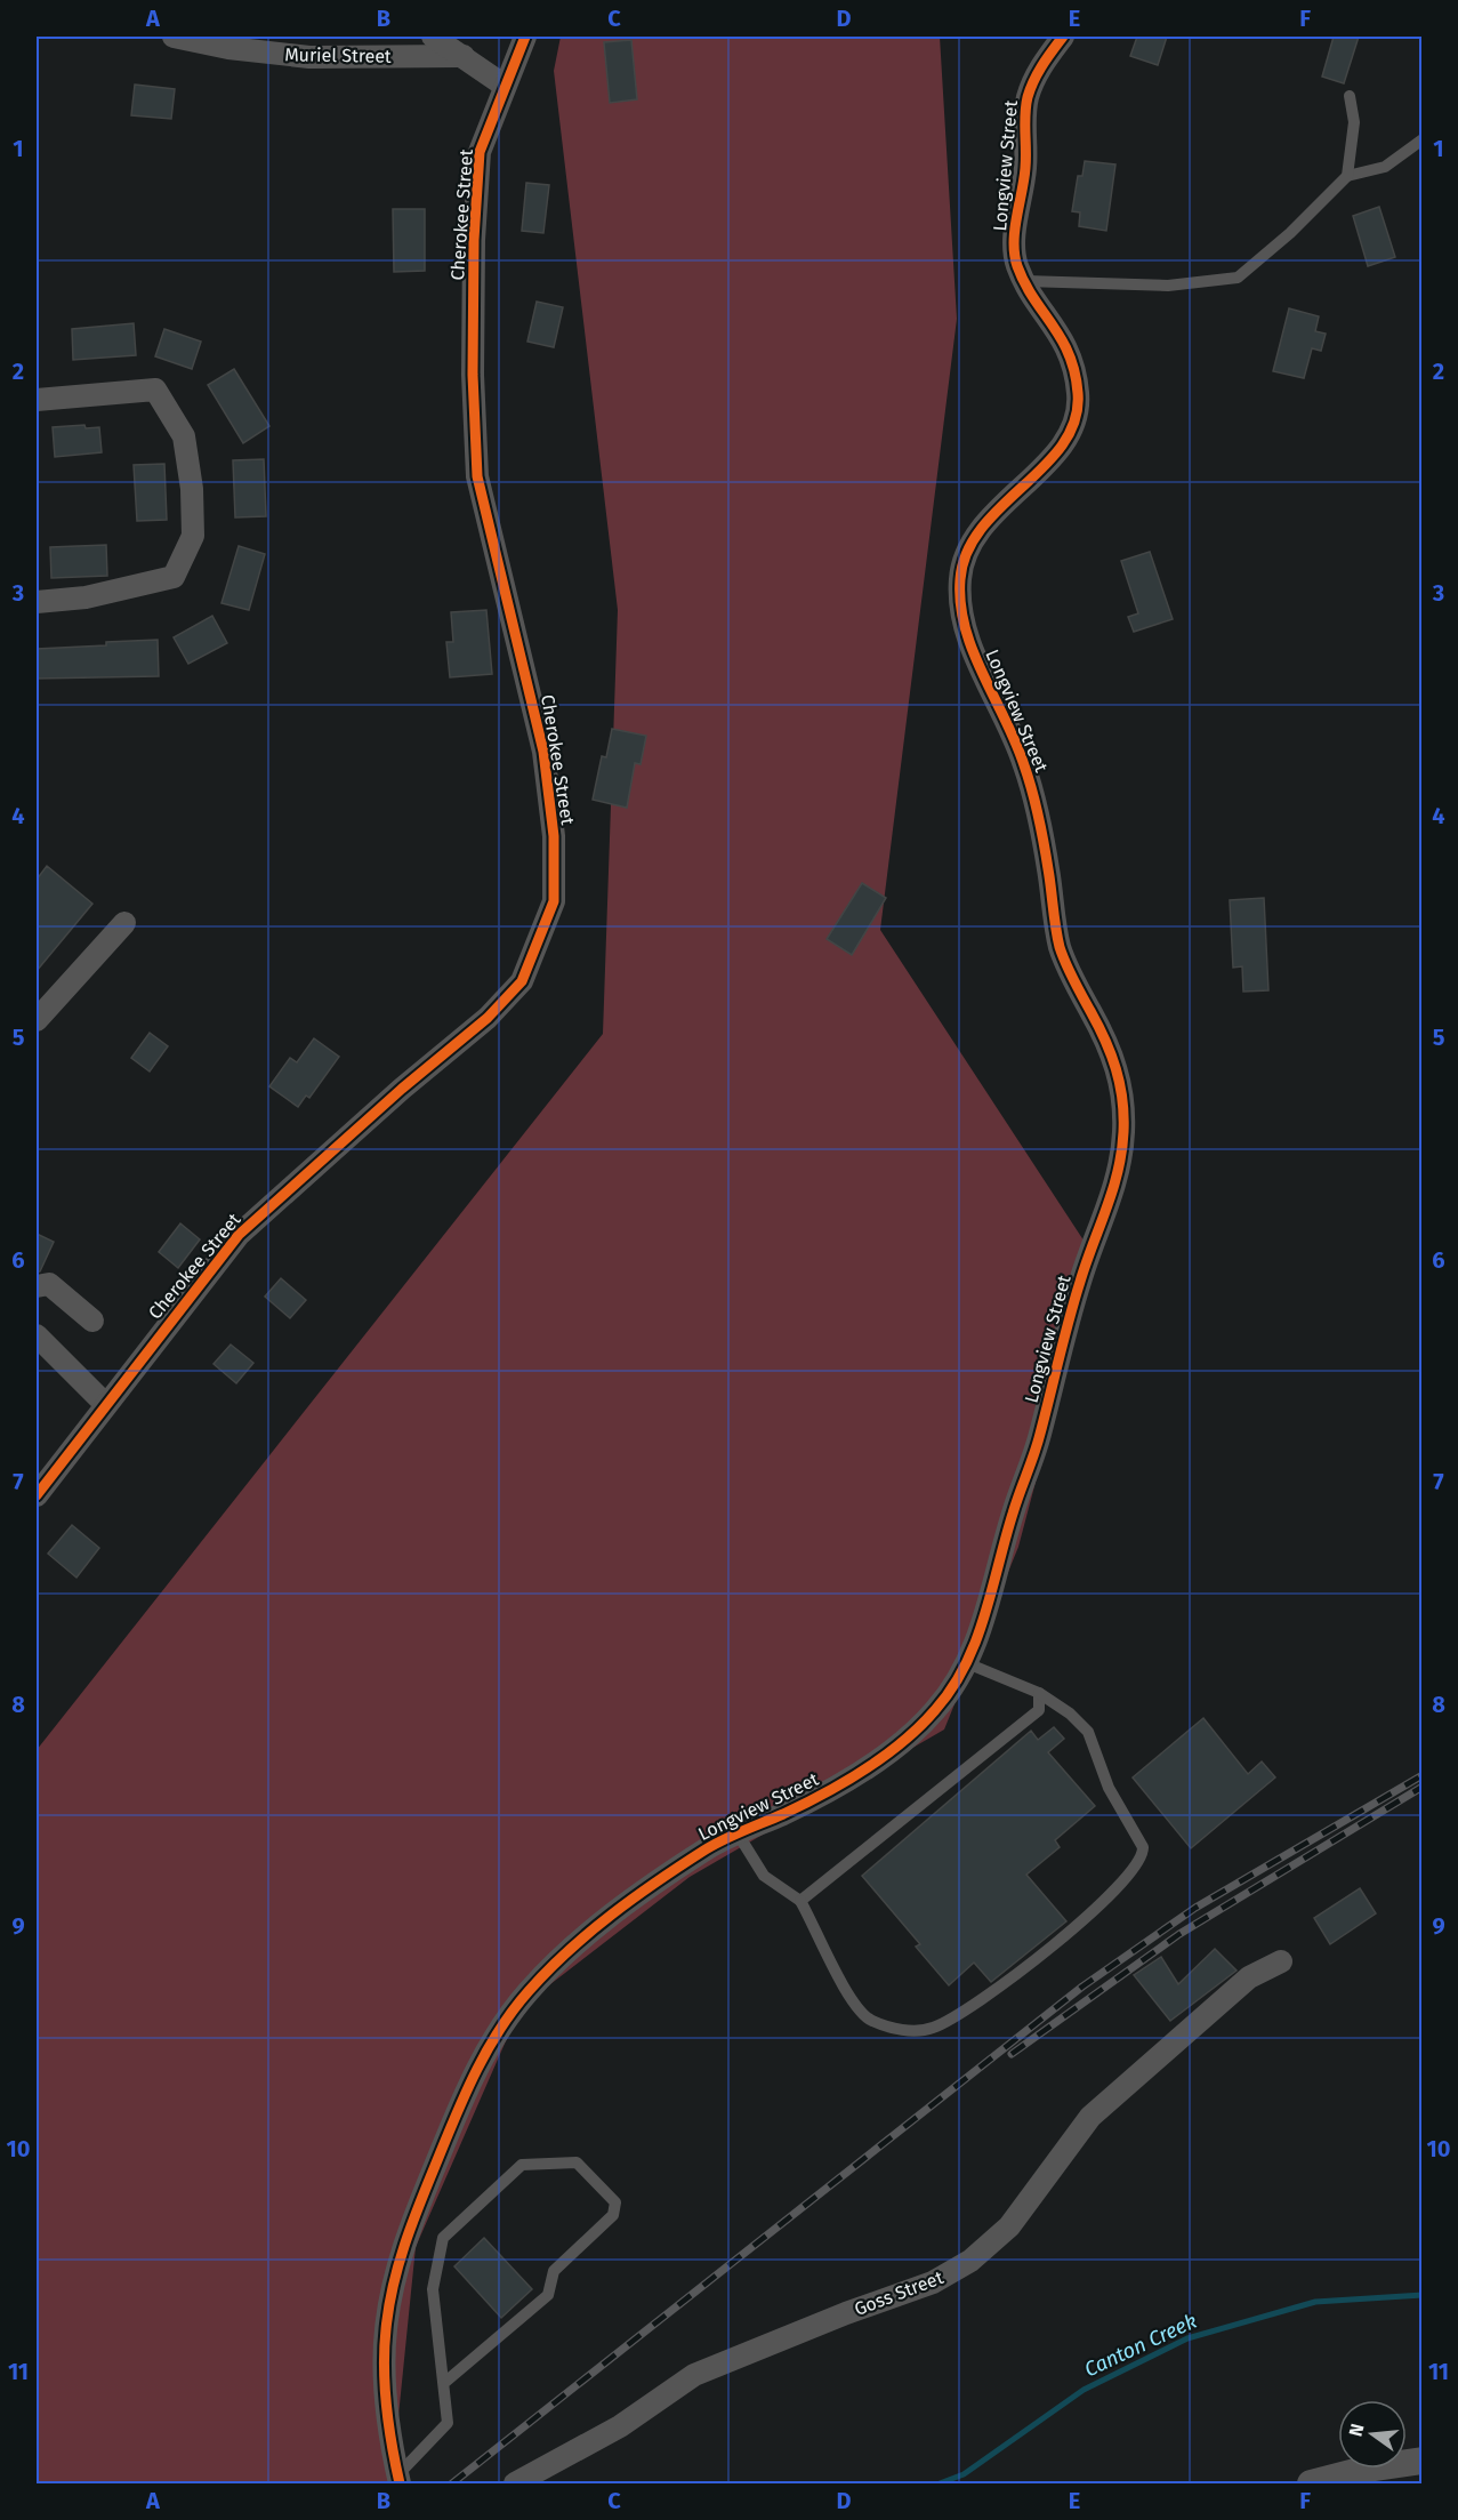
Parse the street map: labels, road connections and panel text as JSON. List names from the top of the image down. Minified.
{"streets":{"street":["Muriel Street","Longview Street","Cherokee Street","Goss Street"]},"water":["Canton Creek"],"north":"left","grid":{"columns":["A","B","C","D","E","F"],"rows":["1","2","3","4","5","6","7","8","9","10","11"]}}
